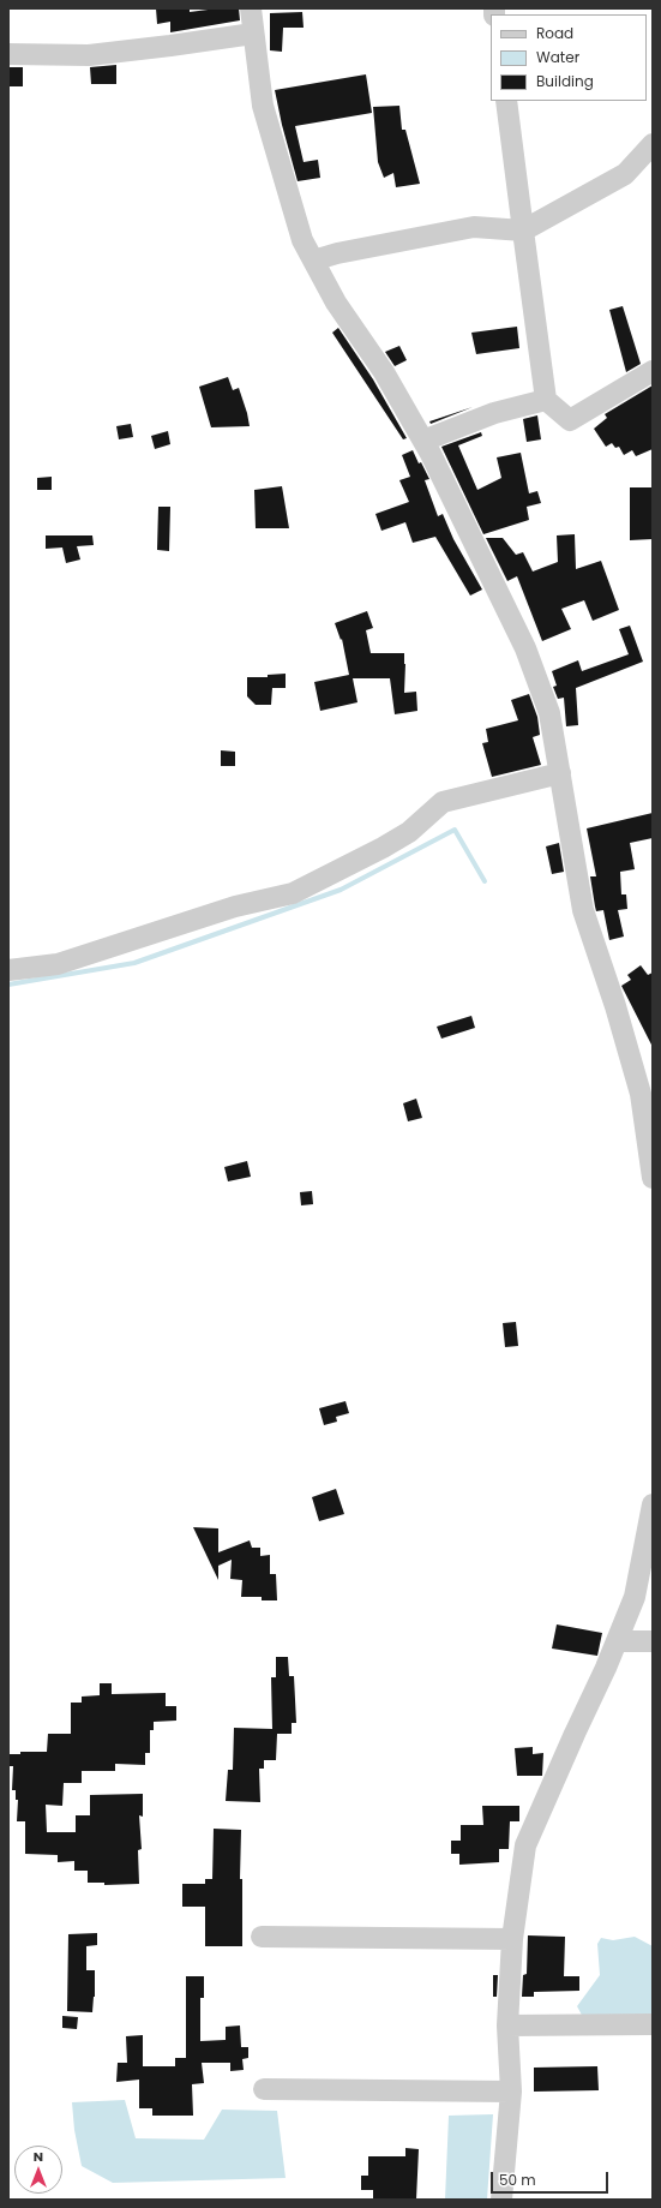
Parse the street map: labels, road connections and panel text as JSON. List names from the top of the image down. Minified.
{"legend":["Road","Water","Building"],"scale_bar":"50 m","north":"top"}
